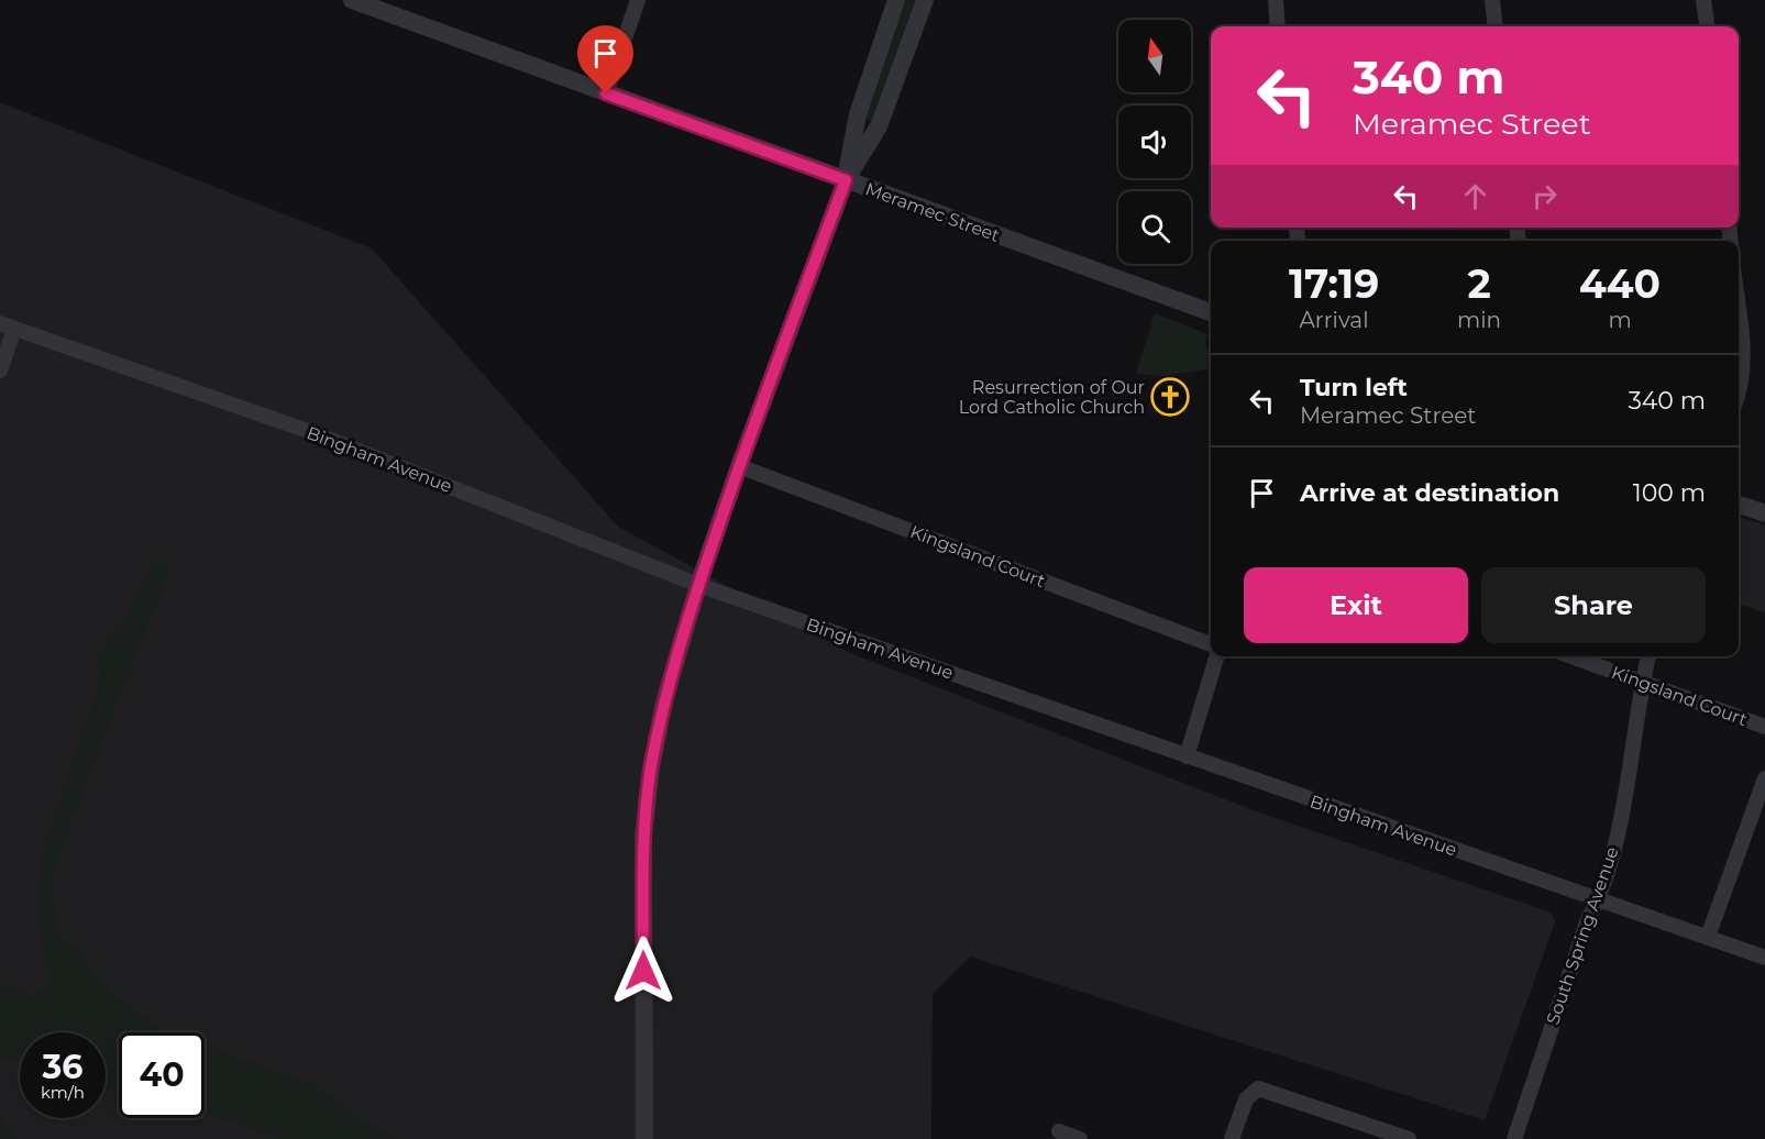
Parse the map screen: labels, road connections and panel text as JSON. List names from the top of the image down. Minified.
{"streets":{"street":["Meramec Street","Bingham Avenue","Kingsland Court","South Spring Avenue"]},"crossings":[["Bingham Avenue","South Spring Avenue"],["Kingsland Court","South Spring Avenue"]],"places":{"church":["Resurrection of Our Lord Catholic Church"]},"north":"top","page":{"turn":["340 m","Meramec Street"],"eta":["17:19","Arrival","2","min","440","m"],"list":[{"name":"Turn left","note":"Meramec Street","value":"340 m"},{"name":"Arrive at destination","value":"100 m"}],"buttons":["Exit","Share"],"speed":"36 km/h","limit":"40"}}
